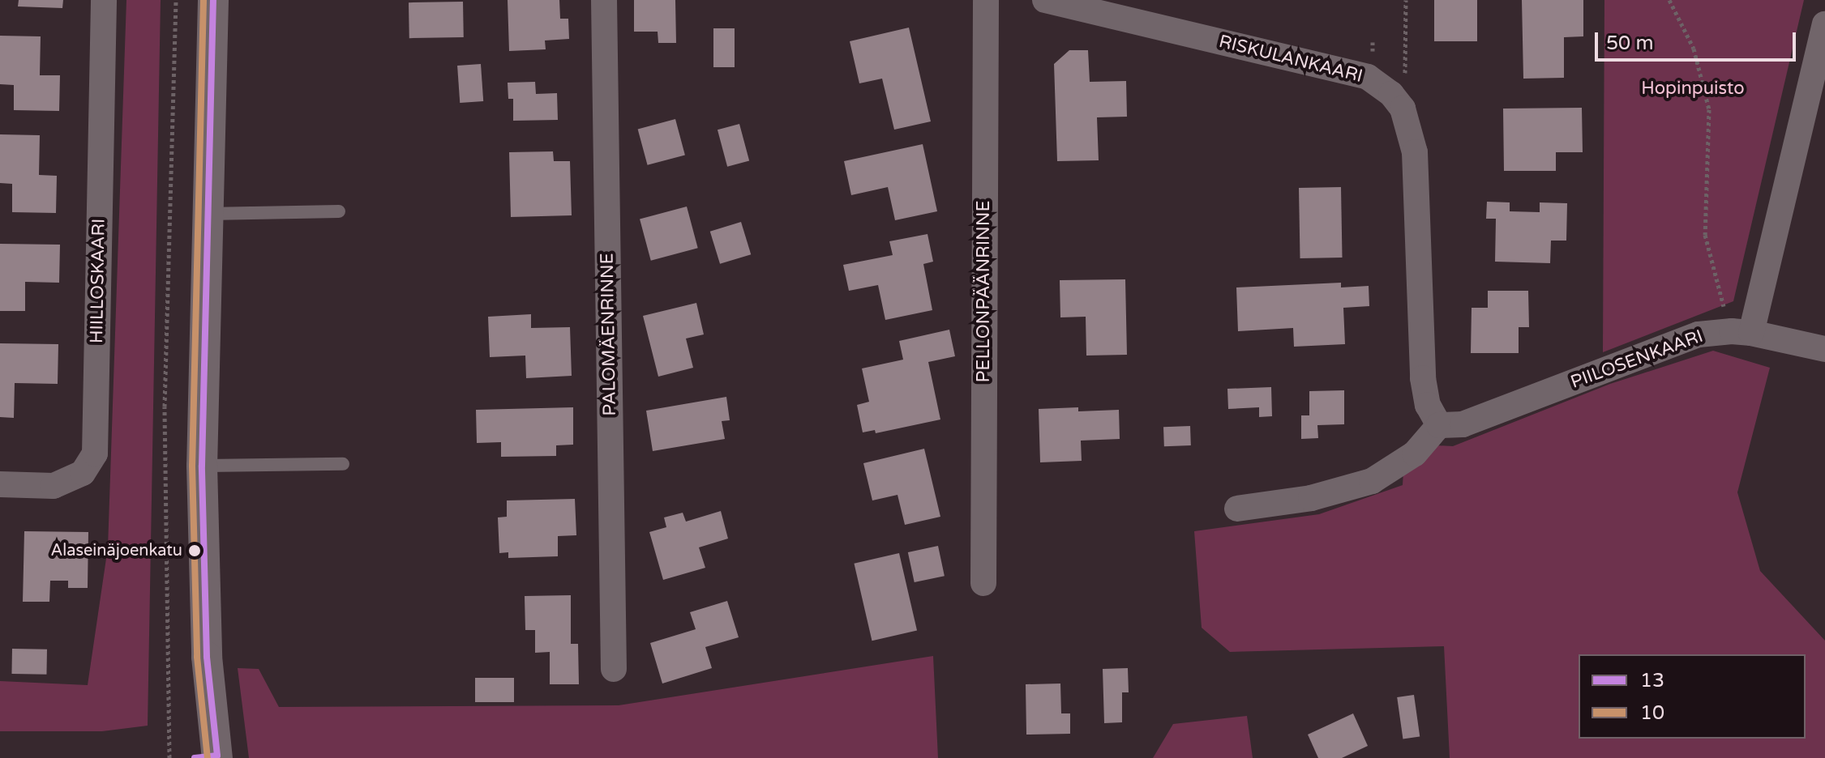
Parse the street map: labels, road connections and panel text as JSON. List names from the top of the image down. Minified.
{"streets":{"street":["RISKULANKAARI","HIILLOSKAARI","PELLONPÄÄNRINNE","PALOMÄENRINNE","PIILOSENKAARI"]},"crossings":[["RISKULANKAARI","PIILOSENKAARI"]],"parks":["Hopinpuisto"],"places":["Alaseinäjoenkatu"],"lines":["transit line 13","transit line 10"],"legend":["13","10"],"scale_bar":"50 m"}
